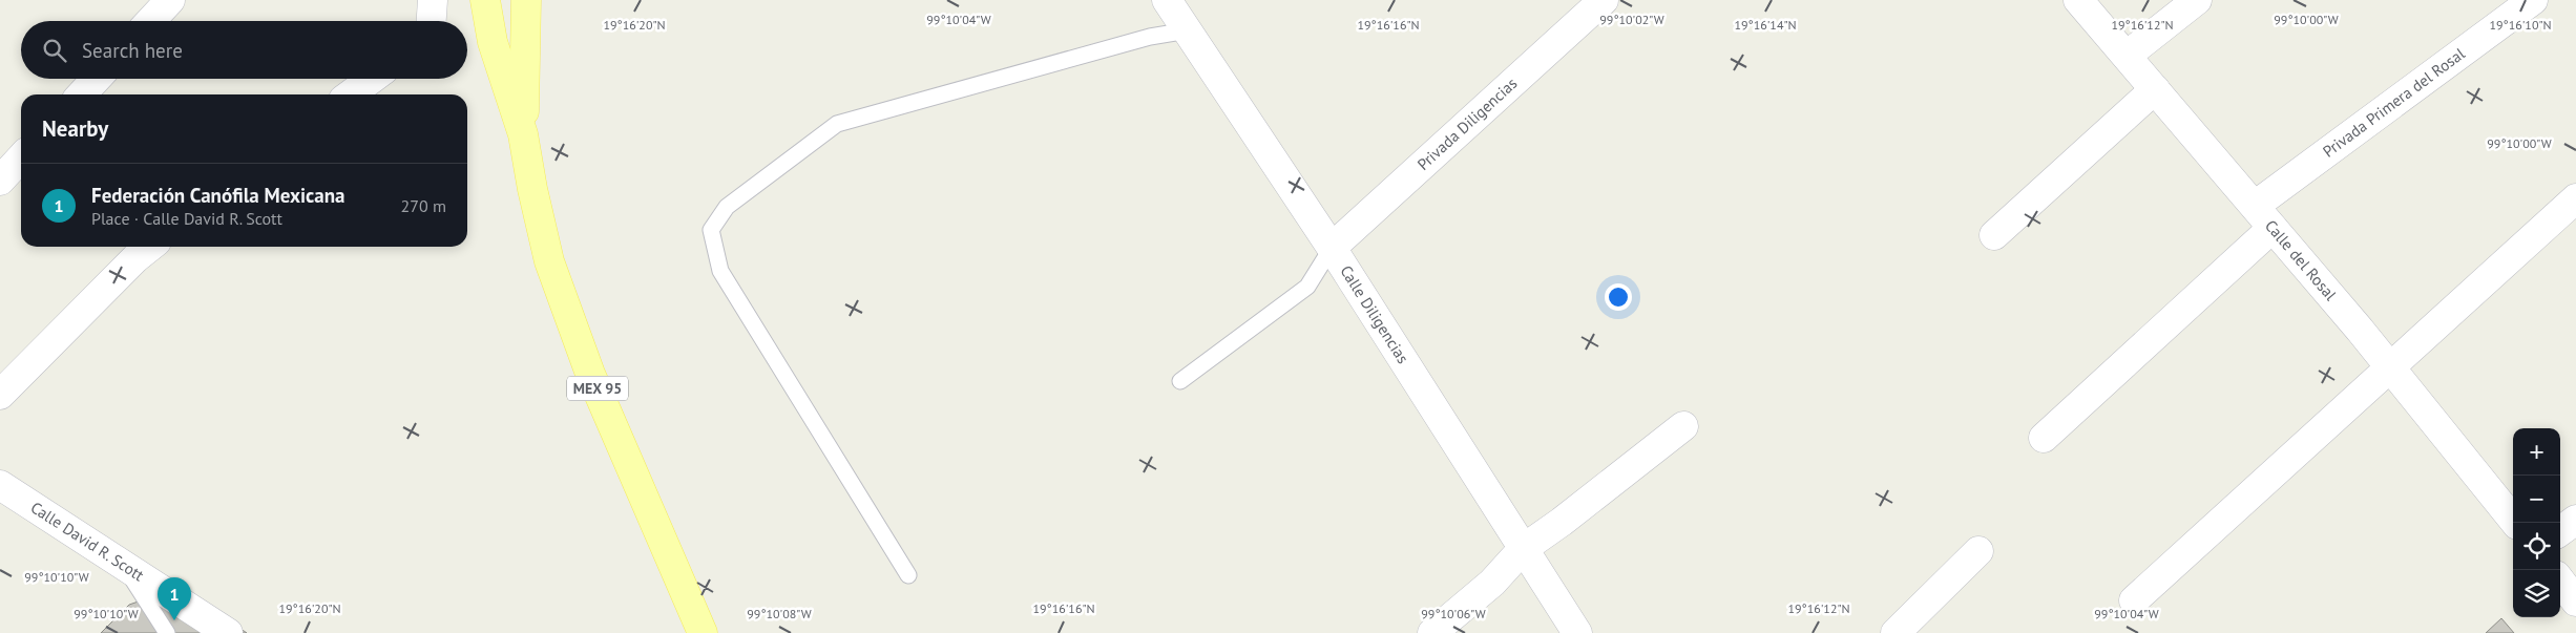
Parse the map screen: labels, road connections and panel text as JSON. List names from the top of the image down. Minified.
{"streets":{"main road":["MEX 95"],"street":["Privada Primera del Rosal","Privada Diligencias","Calle del Rosal","Calle Diligencias","Calle David R. Scott"]},"crossings":[["Privada Primera del Rosal","Calle del Rosal"],["Privada Diligencias","Calle Diligencias"]],"page":{"search":"Search here","heading":"Nearby","list":[{"mark":"1","name":"Federación Canófila Mexicana","note":"Place · Calle David R. Scott","value":"270 m"}],"map_buttons":["+","−"],"pins":"1"},"coordinates":["99°10'04\"W","99°10'02\"W","99°10'00\"W","19°16'12\"N","19°16'20\"N","19°16'14\"N","19°16'10\"N","19°16'16\"N","99°10'10\"W","99°10'08\"W","99°10'06\"W"]}
